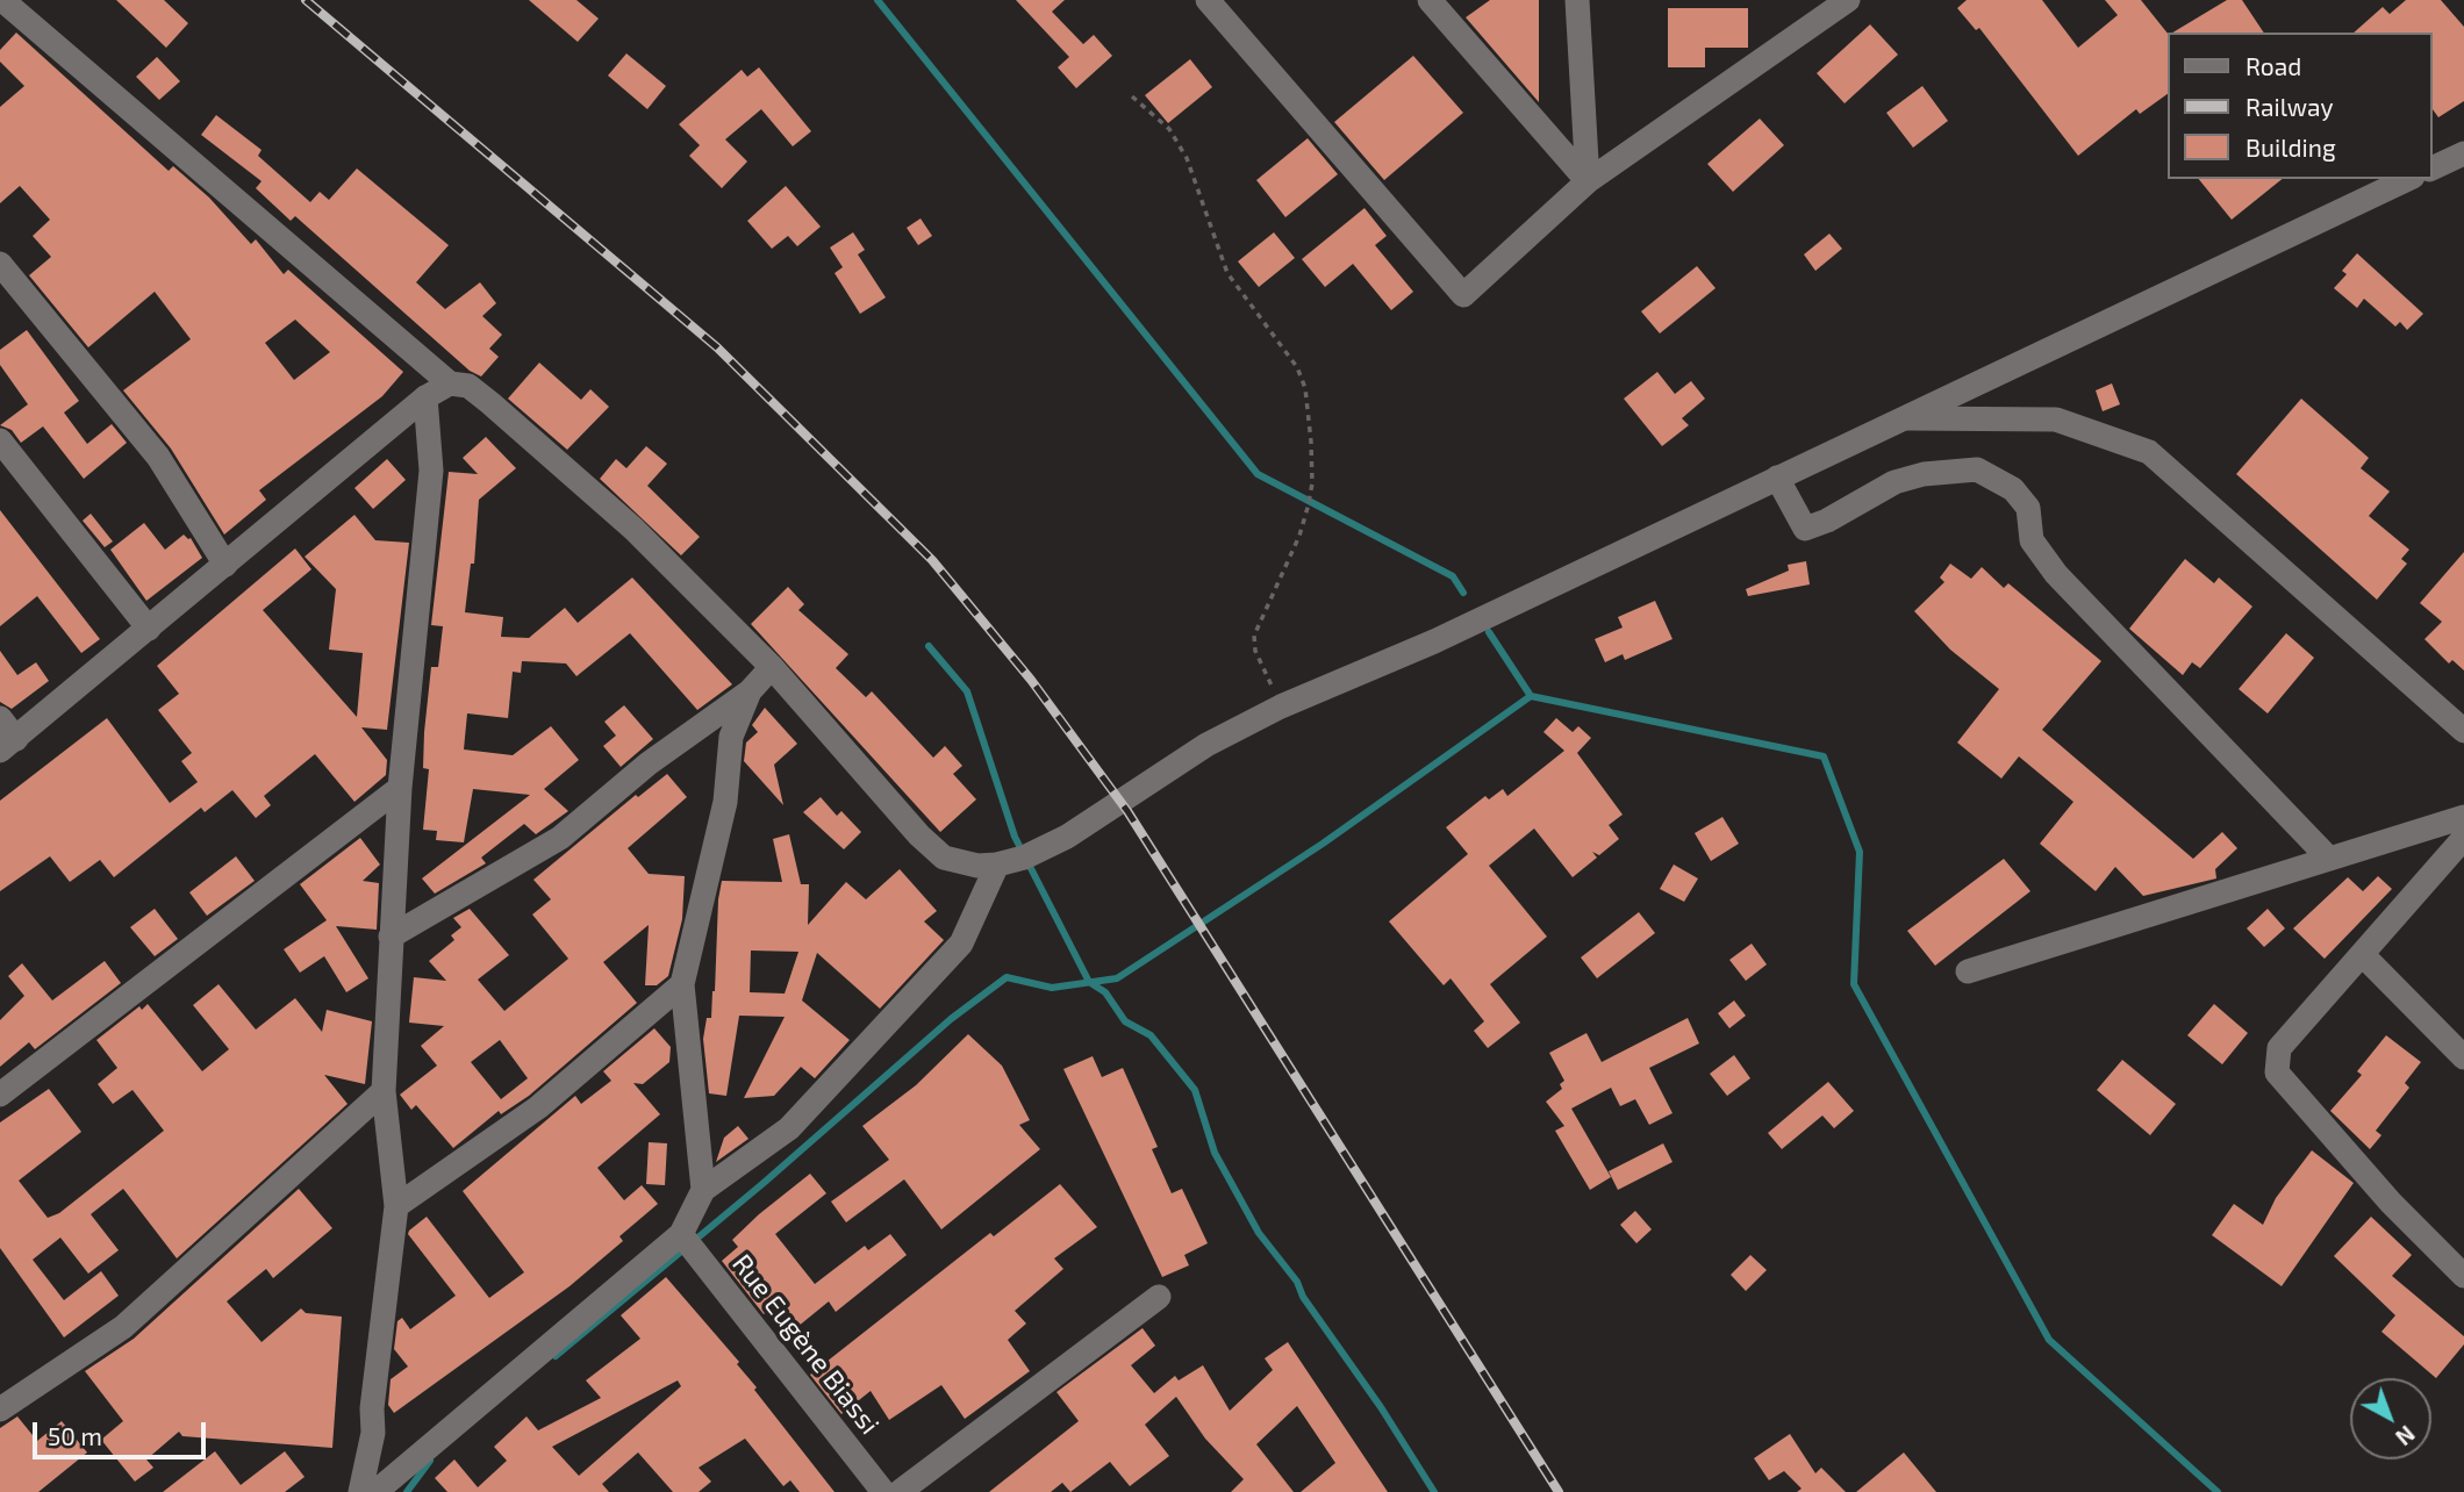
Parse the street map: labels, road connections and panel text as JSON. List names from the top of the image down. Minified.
{"streets":{"street":["Rue Eugène Biassi"]},"legend":["Road","Railway","Building"],"scale_bar":"50 m","north":"bottom right"}
